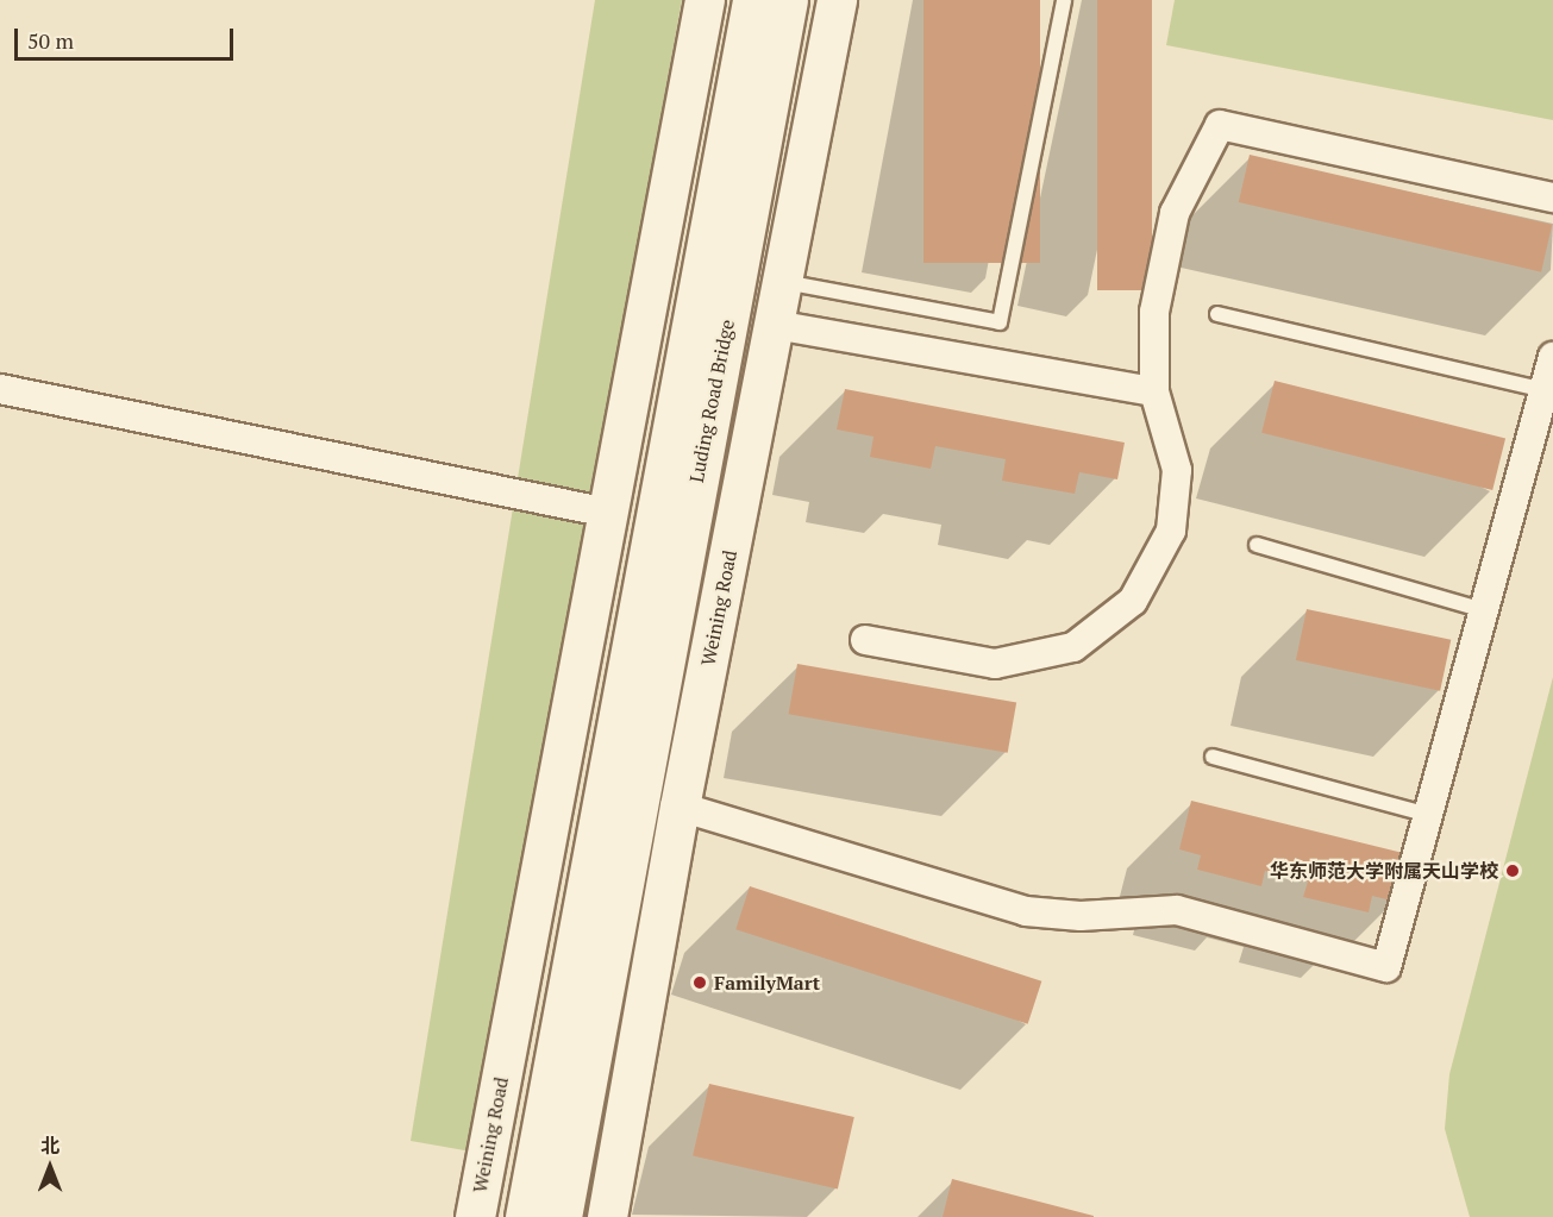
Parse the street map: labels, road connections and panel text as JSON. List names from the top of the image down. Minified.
{"streets":{"main road":["Luding Road Bridge","Weining Road"]},"places":["华东师范大学附属天山学校","FamilyMart"],"scale_bar":"50 m","north":"top"}
